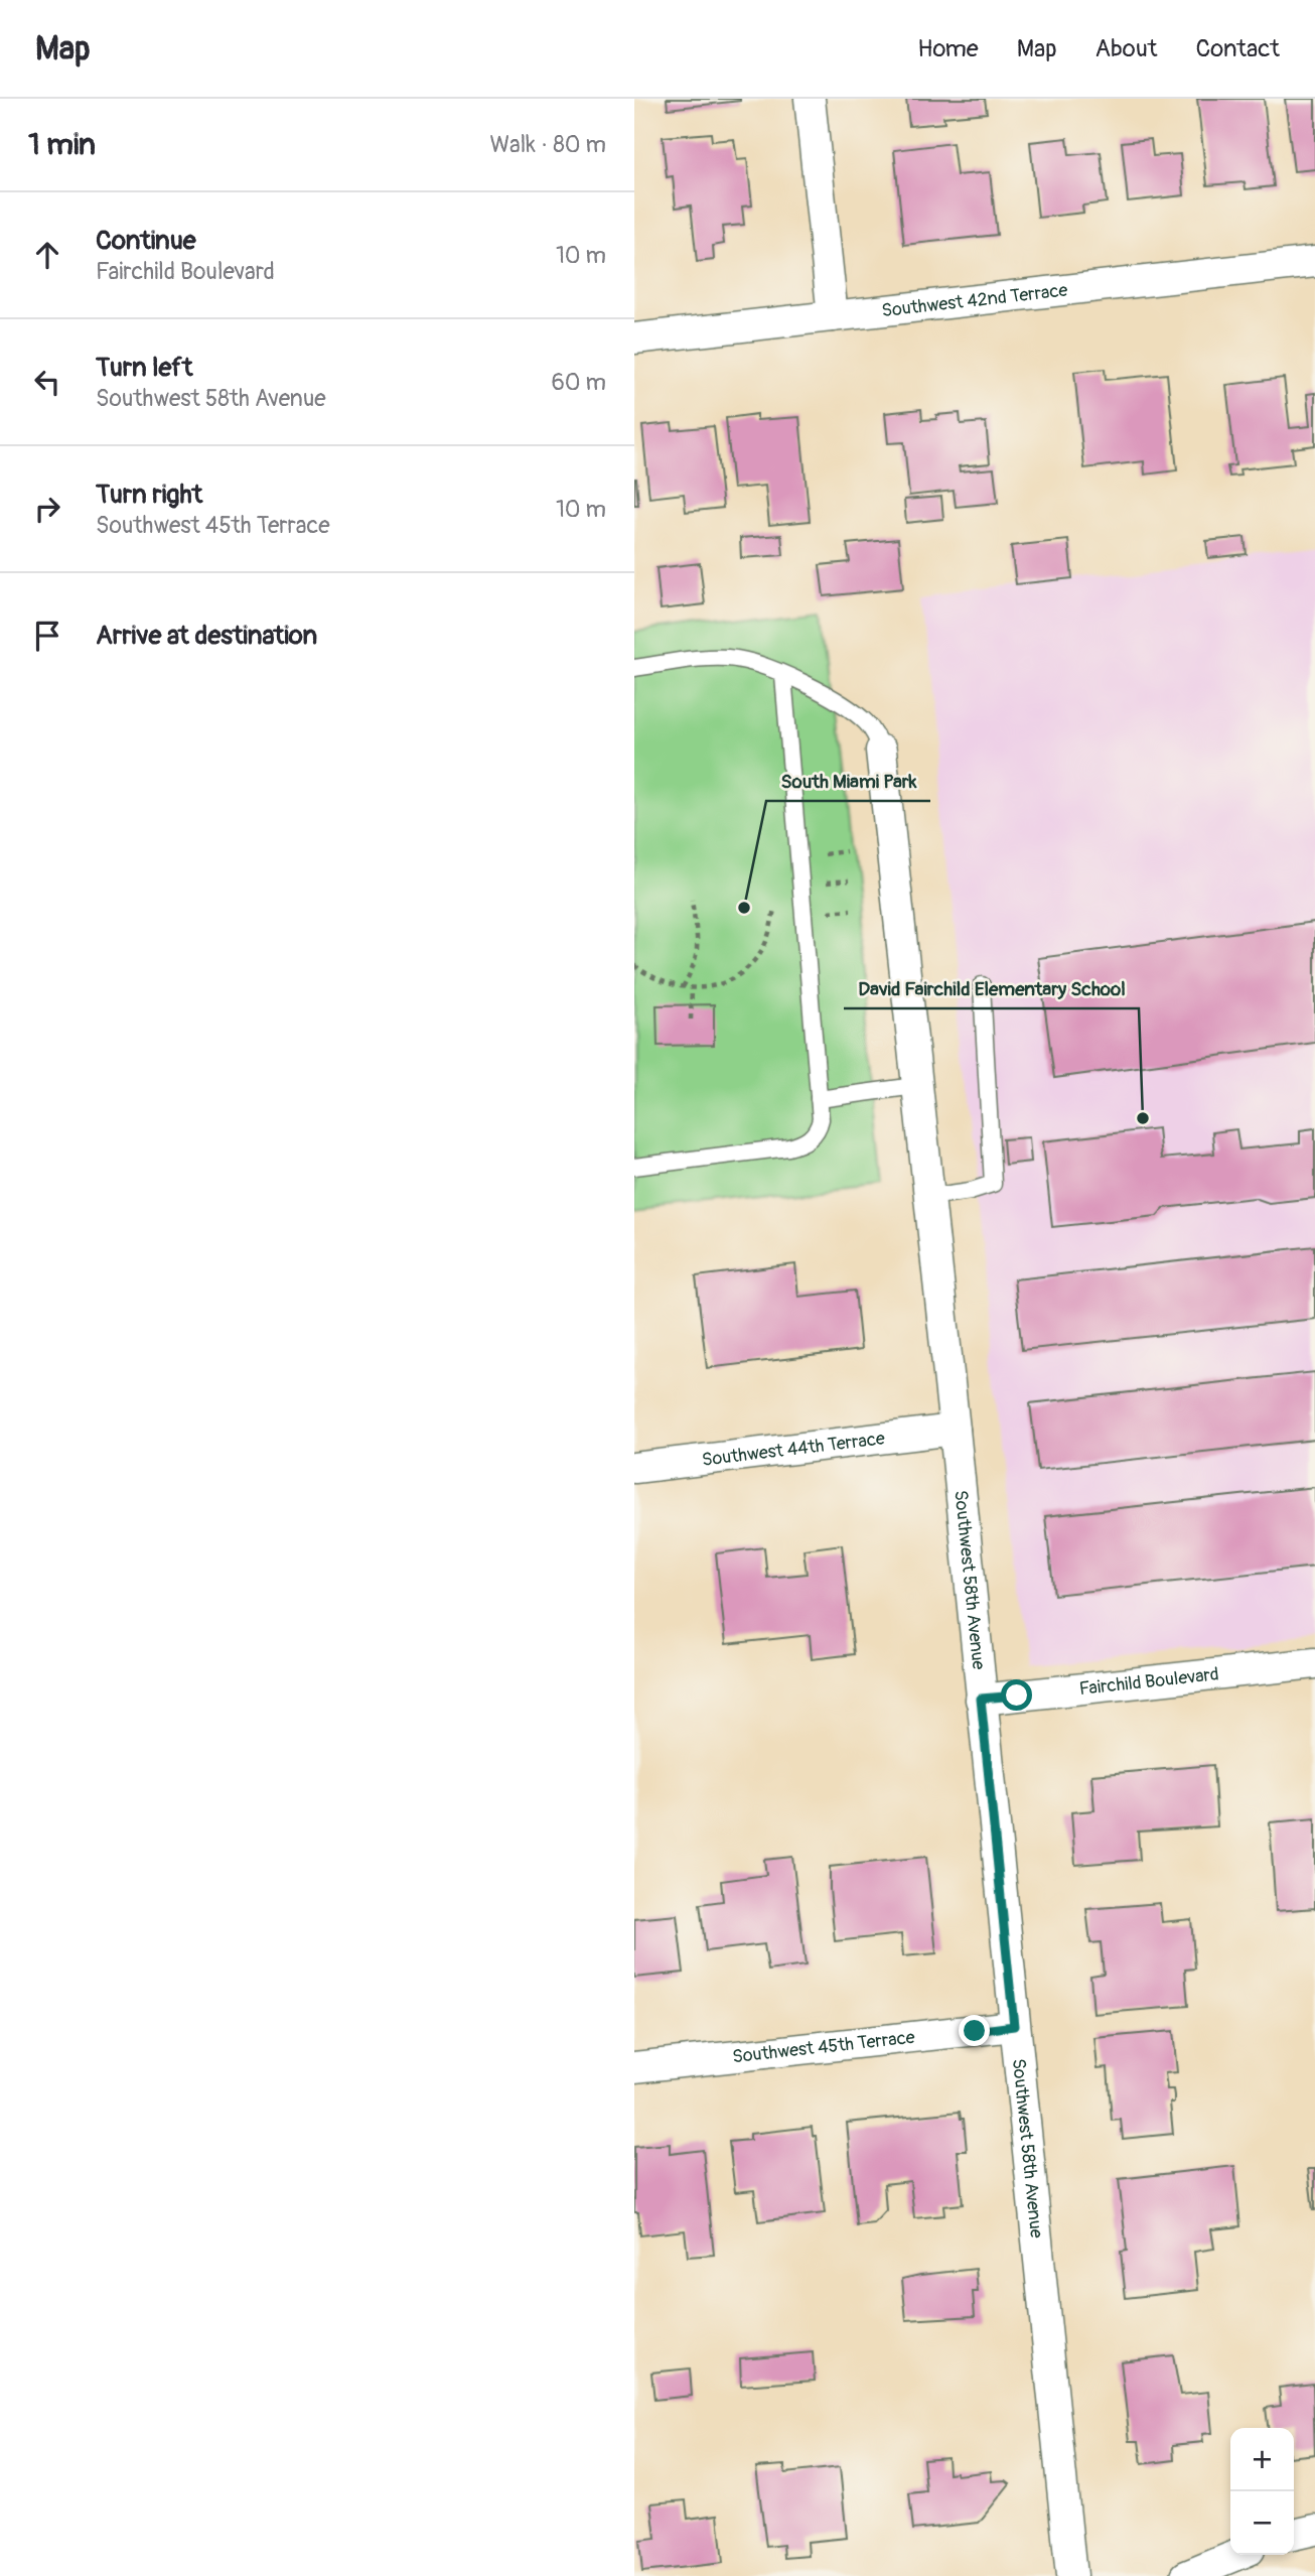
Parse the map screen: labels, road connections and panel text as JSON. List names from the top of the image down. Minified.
{"streets":{"street":["Southwest 42nd Terrace","Southwest 44th Terrace","Southwest 58th Avenue","Fairchild Boulevard","Southwest 45th Terrace"]},"crossings":[["Southwest 44th Terrace","Southwest 58th Avenue"],["Southwest 58th Avenue","Fairchild Boulevard"],["Southwest 58th Avenue","Southwest 45th Terrace"]],"places":["South Miami Park","David Fairchild Elementary School"],"page":{"header":"Map","nav":["Home","Map","About","Contact"],"heading":["1 min","Walk · 80 m"],"list":[["Continue","Fairchild Boulevard","10 m"],["Turn left","Southwest 58th Avenue","60 m"],["Turn right","Southwest 45th Terrace","10 m"],"Arrive at destination"],"map_buttons":["+","−"]}}
